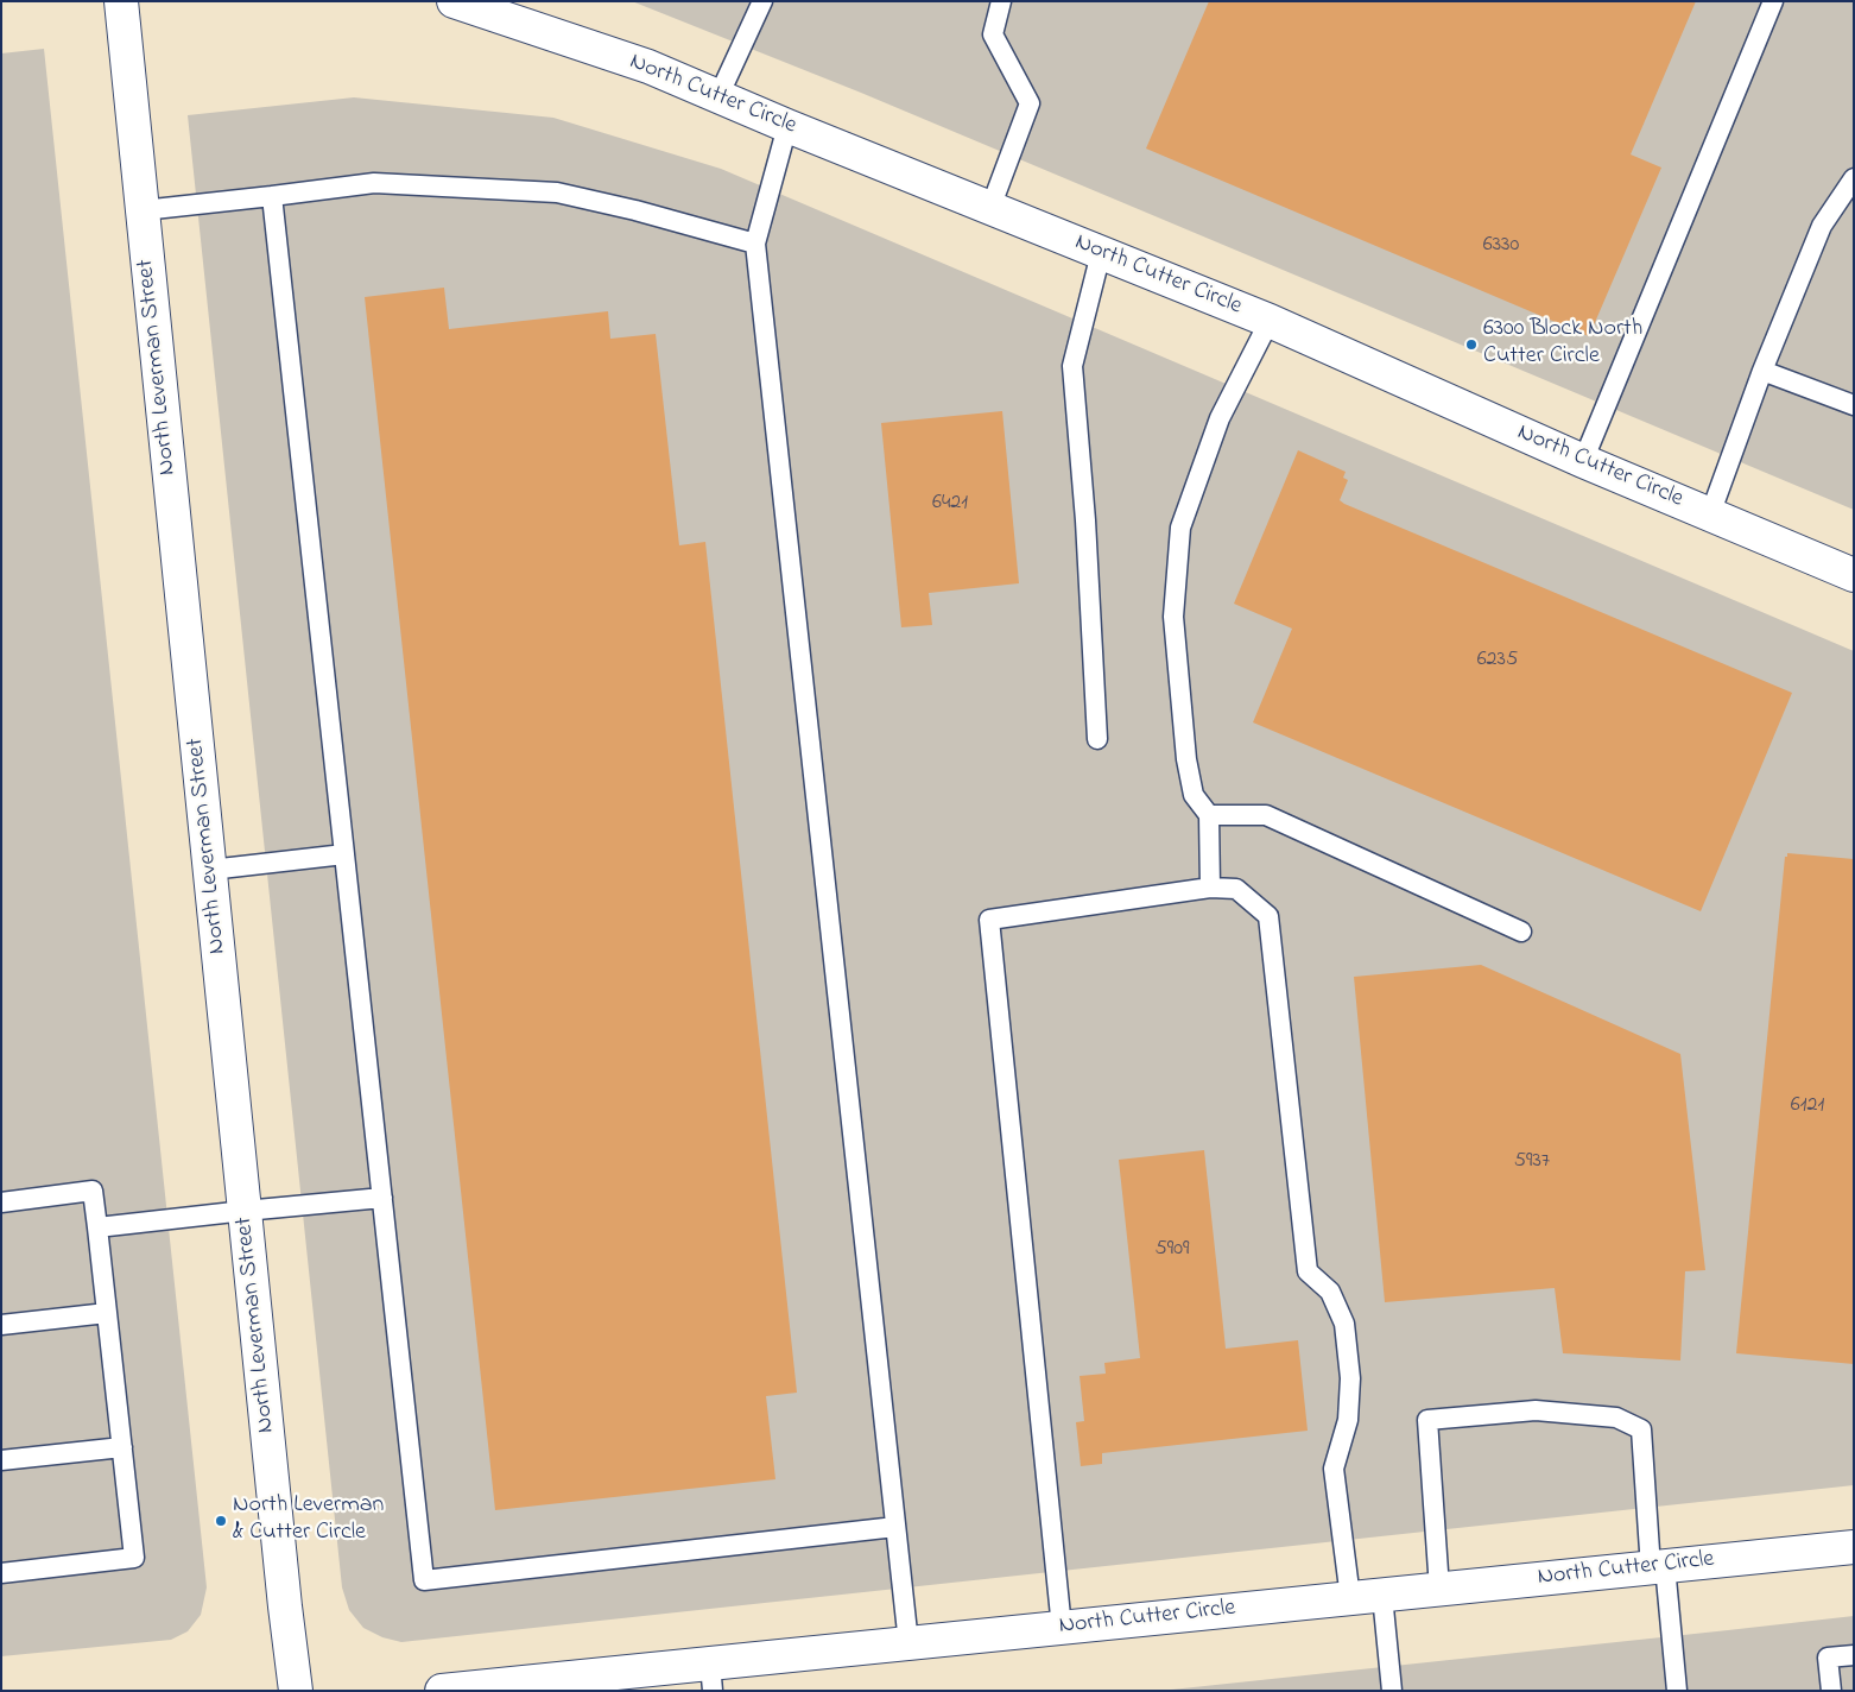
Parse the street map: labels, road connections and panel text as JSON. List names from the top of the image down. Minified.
{"streets":{"street":["North Cutter Circle","North Leverman Street"]},"places":["6300 Block North Cutter Circle","North Leverman & Cutter Circle"],"house_numbers":["6330","6421","6235","6121","5937","5909"]}
